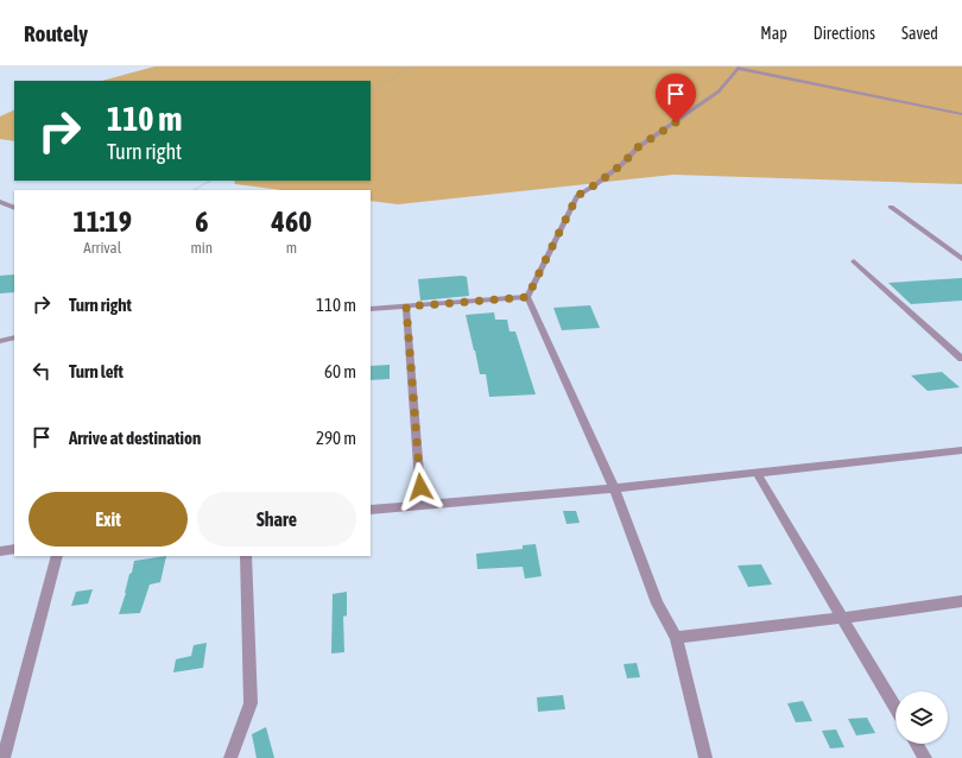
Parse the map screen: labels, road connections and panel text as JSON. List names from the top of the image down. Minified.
{"page":{"header":"Routely","nav":["Map","Directions","Saved"],"turn":["110 m","Turn right"],"eta":["11:19","Arrival","6","min","460","m"],"list":[{"name":"Turn right","value":"110 m"},{"name":"Turn left","value":"60 m"},{"name":"Arrive at destination","value":"290 m"}],"buttons":["Exit","Share"]}}
